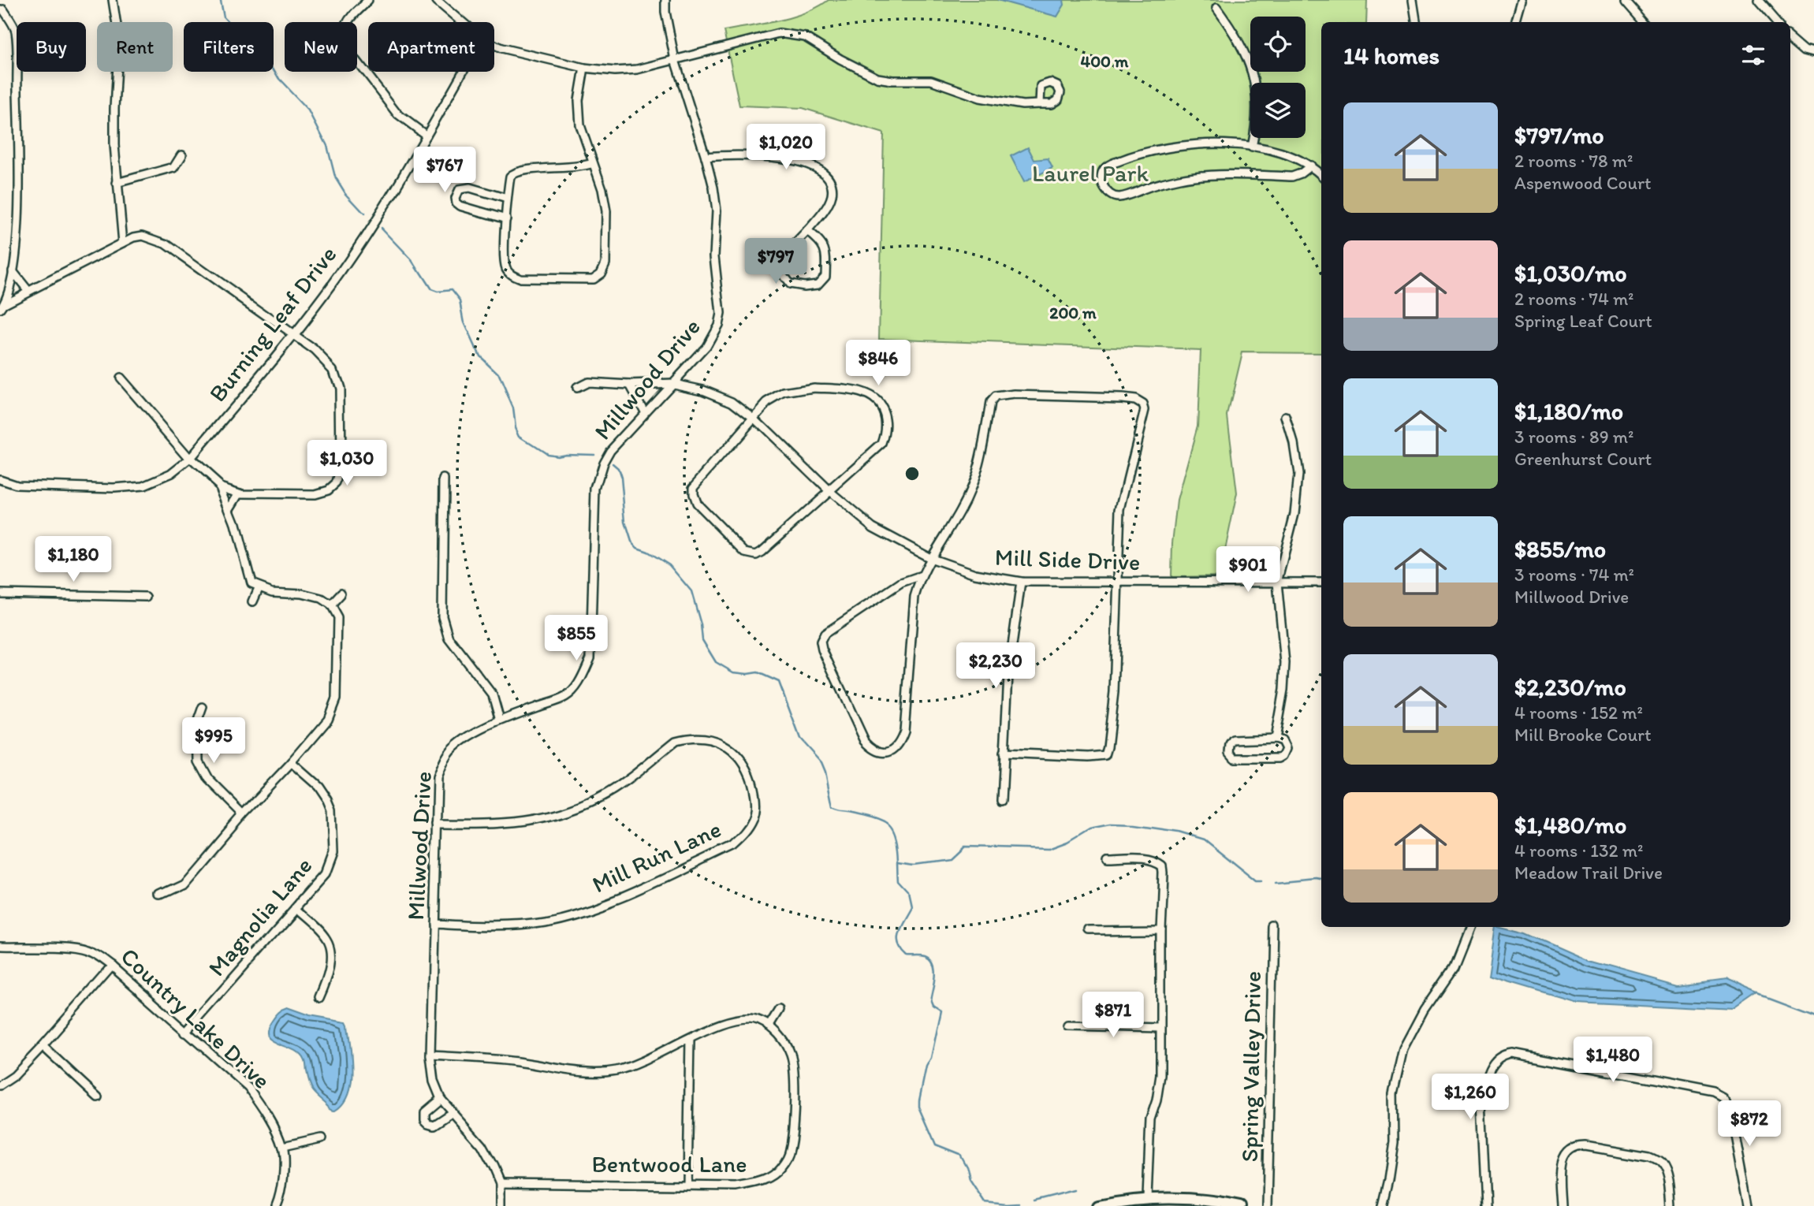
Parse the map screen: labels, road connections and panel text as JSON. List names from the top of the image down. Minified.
{"streets":{"street":["Burning Leaf Drive","Millwood Drive","Mill Side Drive","Mill Run Lane","Magnolia Lane","Country Lake Drive","Spring Valley Drive","Bentwood Lane"]},"crossings":[["Millwood Drive","Mill Side Drive"],["Millwood Drive","Mill Run Lane"],["Millwood Drive","Bentwood Lane"],["Magnolia Lane","Country Lake Drive"]],"parks":["Laurel Park"],"page":{"chip":["Buy","Rent","Filters","New","Apartment"],"heading":"14 homes","list":[{"name":"$797/mo","note":"2 rooms · 78 m² · Aspenwood Court"},{"name":"$1,030/mo","note":"2 rooms · 74 m² · Spring Leaf Court"},{"name":"$1,180/mo","note":"3 rooms · 89 m² · Greenhurst Court"},{"name":"$855/mo","note":"3 rooms · 74 m² · Millwood Drive"},{"name":"$2,230/mo","note":"4 rooms · 152 m² · Mill Brooke Court"},{"name":"$1,480/mo","note":"4 rooms · 132 m² · Meadow Trail Drive"}],"price":["$1,020","$767","$797","$846","$1,030","$1,180","$901","$855","$2,230","$995","$871","$1,480","$1,260","$872"]},"rings":["400 m","200 m"]}
